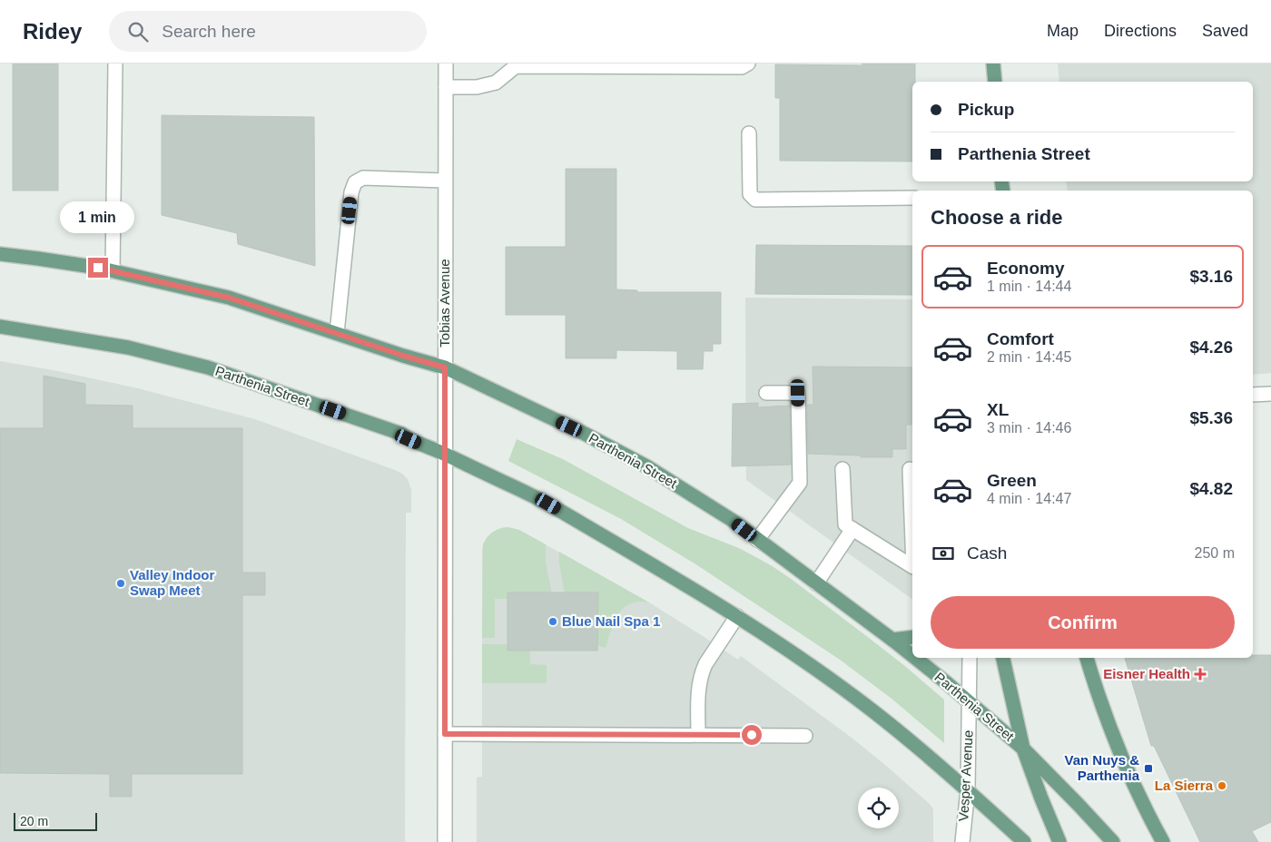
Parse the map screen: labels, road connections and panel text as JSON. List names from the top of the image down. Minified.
{"streets":{"main road":["Parthenia Street"],"street":["Tobias Avenue","Vesper Avenue"]},"crossings":[["Tobias Avenue","Parthenia Street"],["Parthenia Street","Vesper Avenue"]],"places":{"other":["Valley Indoor Swap Meet","Blue Nail Spa 1","La Sierra"],"health":["Eisner Health"],"transit":["Van Nuys & Parthenia"]},"scale_bar":"20 m","page":{"header":"Ridey","search":"Search here","nav":["Map","Directions","Saved"],"banner":["Pickup","Parthenia Street"],"heading":"Choose a ride","bubble":"1 min","list":[{"name":"Economy","note":"1 min · 14:44","value":"$3.16"},{"name":"Comfort","note":"2 min · 14:45","value":"$4.26"},{"name":"XL","note":"3 min · 14:46","value":"$5.36"},{"name":"Green","note":"4 min · 14:47","value":"$4.82"}],"pay":["Cash","250 m"],"buttons":"Confirm","scale":"20 m"}}
